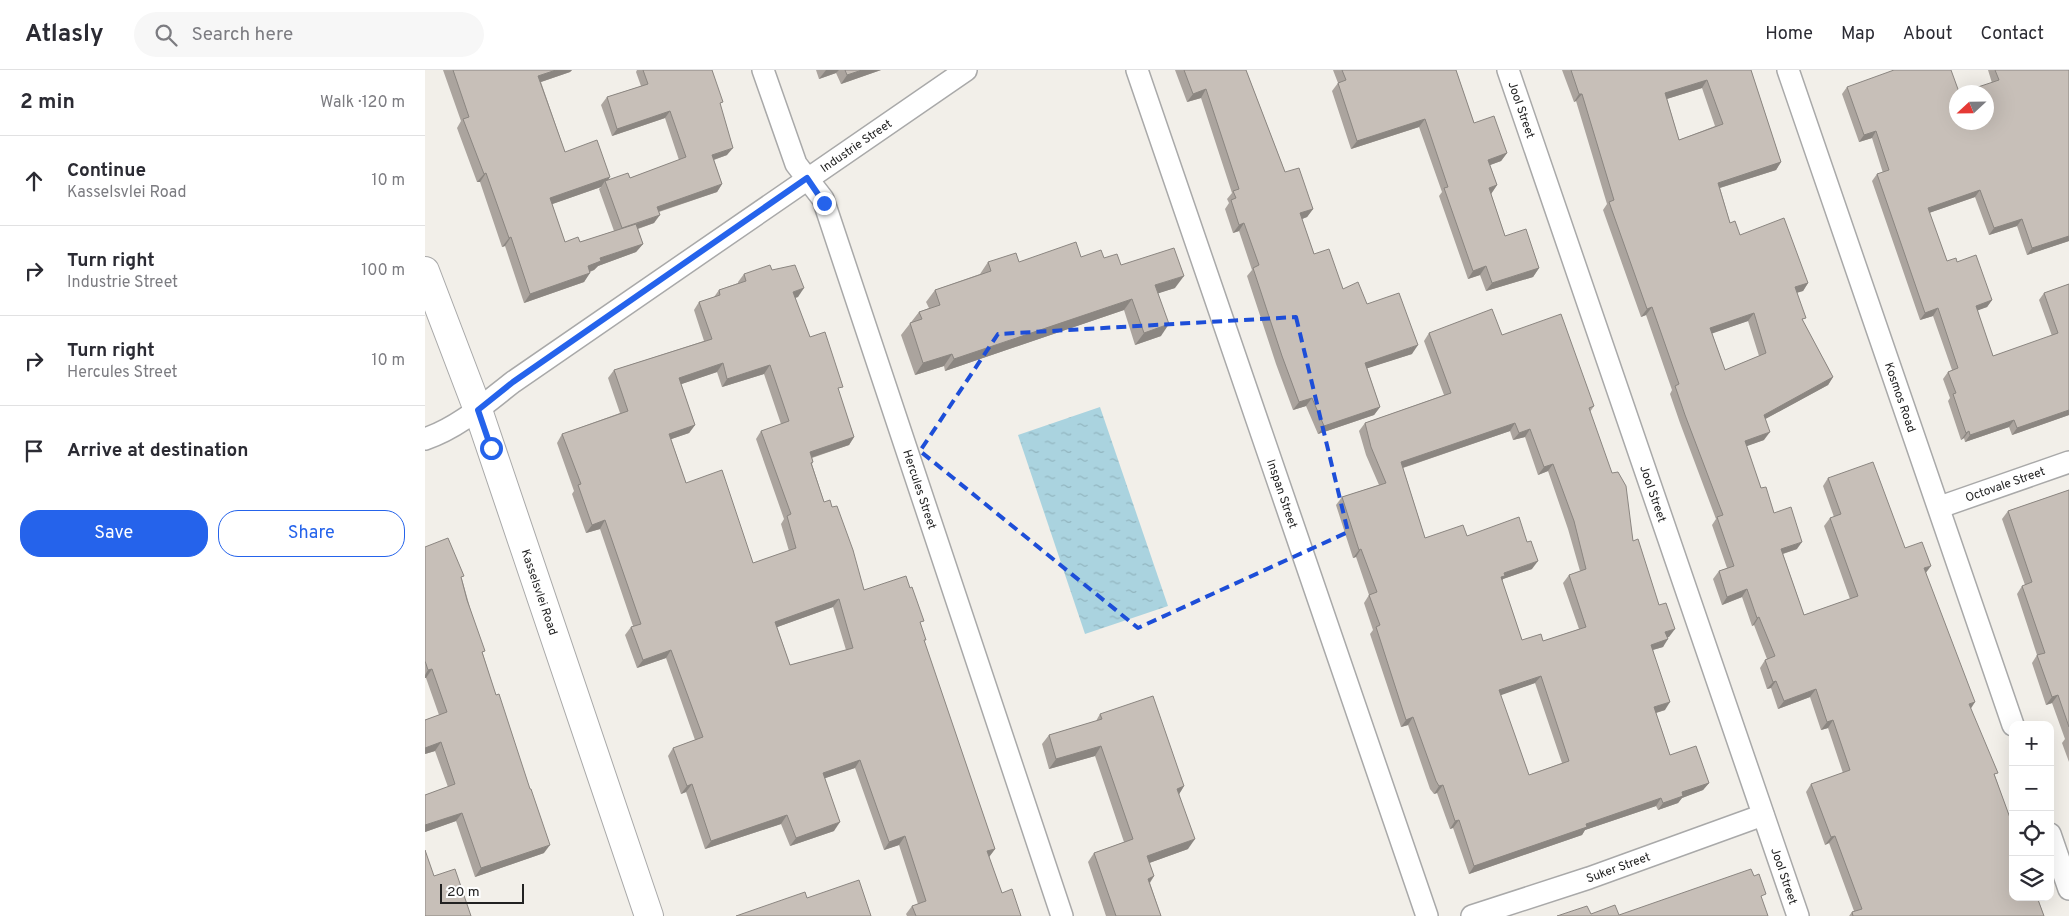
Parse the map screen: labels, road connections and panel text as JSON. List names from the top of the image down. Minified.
{"streets":{"street":["Jool Street","Industrie Street","Kosmos Road","Octovale Street","Hercules Street","Inspan Street","Kasselsvlei Road","Suker Street"]},"crossings":[["Jool Street","Suker Street"],["Industrie Street","Hercules Street"],["Industrie Street","Kasselsvlei Road"],["Kosmos Road","Octovale Street"]],"scale_bar":"20 m","north":"left","page":{"header":"Atlasly","search":"Search here","nav":["Home","Map","About","Contact"],"heading":["2 min","Walk · 120 m"],"list":[["Continue","Kasselsvlei Road","10 m"],["Turn right","Industrie Street","100 m"],["Turn right","Hercules Street","10 m"],"Arrive at destination"],"buttons":["Save","Share"],"map_buttons":["+","−"],"scale":"20 m"}}
